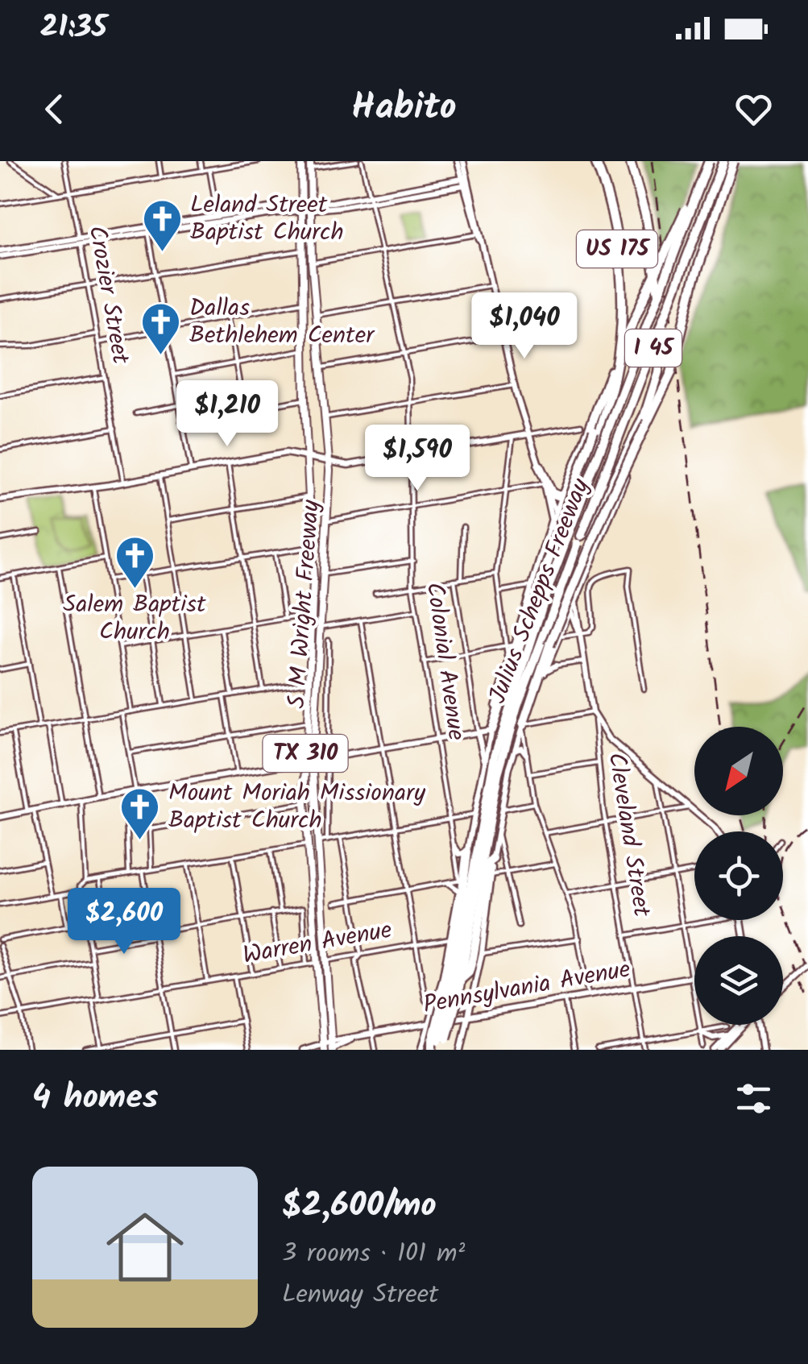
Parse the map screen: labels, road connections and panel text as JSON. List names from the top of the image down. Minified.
{"streets":{"highway":["US 175","I 45","Julius Schepps Freeway"],"main road":["S M Wright Freeway","TX 310","Pennsylvania Avenue"],"street":["Crozier Street","Colonial Avenue","Cleveland Street","Warren Avenue"]},"crossings":[["US 175","Julius Schepps Freeway"],["Julius Schepps Freeway","Colonial Avenue"],["Julius Schepps Freeway","Warren Avenue"],["Julius Schepps Freeway","Pennsylvania Avenue"],["S M Wright Freeway","Warren Avenue"],["S M Wright Freeway","Pennsylvania Avenue"],["Cleveland Street","Pennsylvania Avenue"]],"places":{"church":["Leland Street Baptist Church","Dallas Bethlehem Center","Salem Baptist Church","Mount Moriah Missionary Baptist Church"]},"north":"bottom left","page":{"status":"21:35","header":"Habito","price":["$1,040","$1,210","$1,590","$2,600"],"heading":"4 homes","list":[{"name":"$2,600/mo","note":"3 rooms · 101 m² · Lenway Street"}]}}
